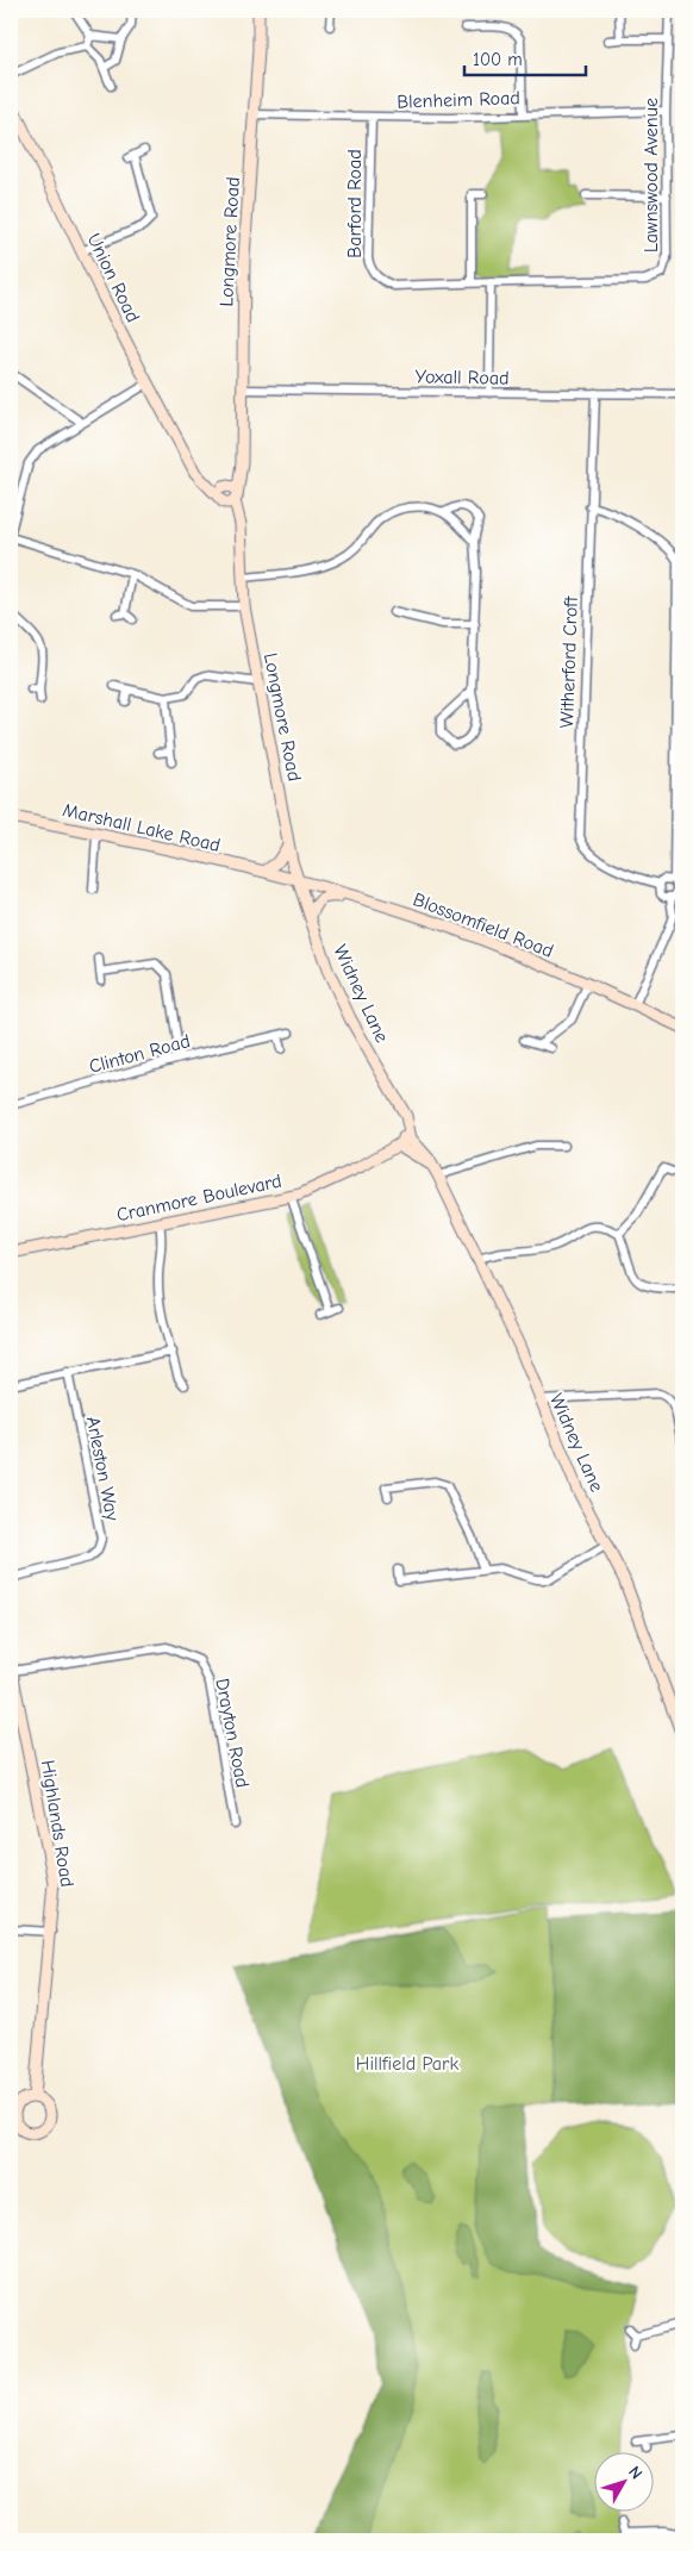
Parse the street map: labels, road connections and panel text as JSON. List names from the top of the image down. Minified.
{"streets":{"street":["Blenheim Road","Lawnswood Avenue","Barford Road","Longmore Road","Union Road","Yoxall Road","Witherford Croft","Marshall Lake Road","Blossomfield Road","Widney Lane","Clinton Road","Cranmore Boulevard","Arleston Way","Drayton Road","Highlands Road"]},"crossings":[["Blenheim Road","Lawnswood Avenue"],["Blenheim Road","Barford Road"],["Blenheim Road","Longmore Road"],["Lawnswood Avenue","Barford Road"],["Longmore Road","Union Road"],["Longmore Road","Yoxall Road"],["Longmore Road","Blossomfield Road"],["Longmore Road","Widney Lane"],["Yoxall Road","Witherford Croft"],["Marshall Lake Road","Blossomfield Road"],["Blossomfield Road","Widney Lane"],["Widney Lane","Cranmore Boulevard"],["Drayton Road","Highlands Road"]],"parks":["Hillfield Park"],"scale_bar":"100 m","north":"top right"}
